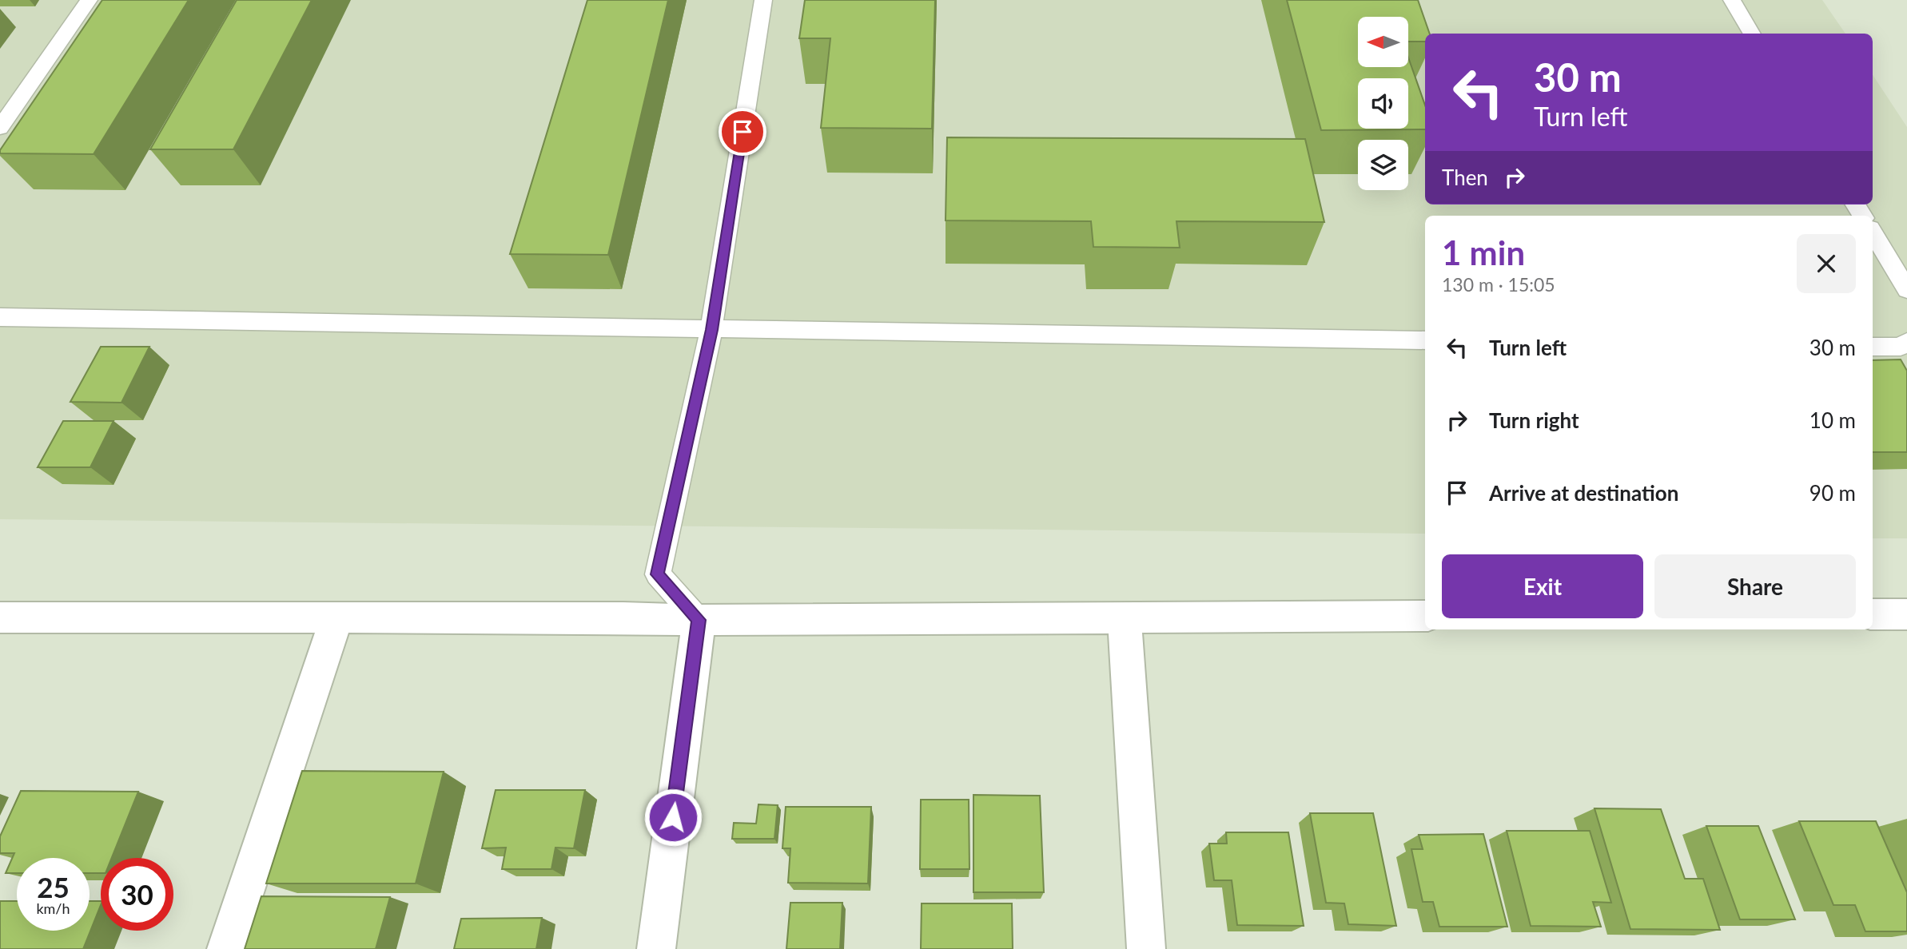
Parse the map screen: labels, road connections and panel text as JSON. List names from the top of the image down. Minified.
{"north":"left","page":{"turn":["30 m","Turn left"],"then":"Then","heading":["1 min","130 m · 15:05"],"list":[{"name":"Turn left","value":"30 m"},{"name":"Turn right","value":"10 m"},{"name":"Arrive at destination","value":"90 m"}],"buttons":["Exit","Share"],"speed":"25 km/h","limit":"30"}}
